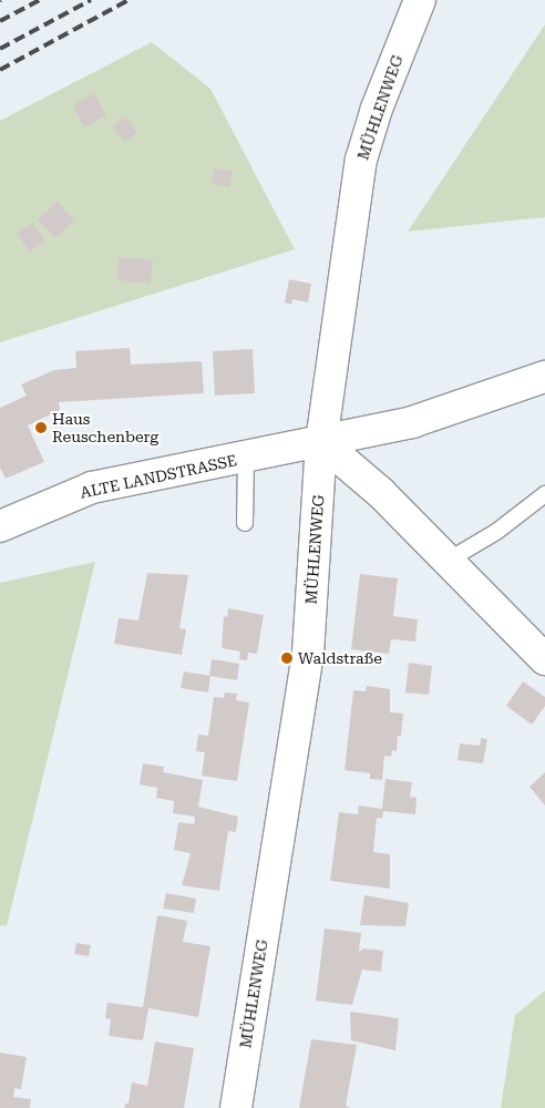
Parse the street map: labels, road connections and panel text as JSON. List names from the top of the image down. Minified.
{"streets":{"street":["MÜHLENWEG","ALTE LANDSTRASSE"]},"crossings":[["MÜHLENWEG","ALTE LANDSTRASSE"]],"places":["Haus Reuschenberg","Waldstraße"]}
